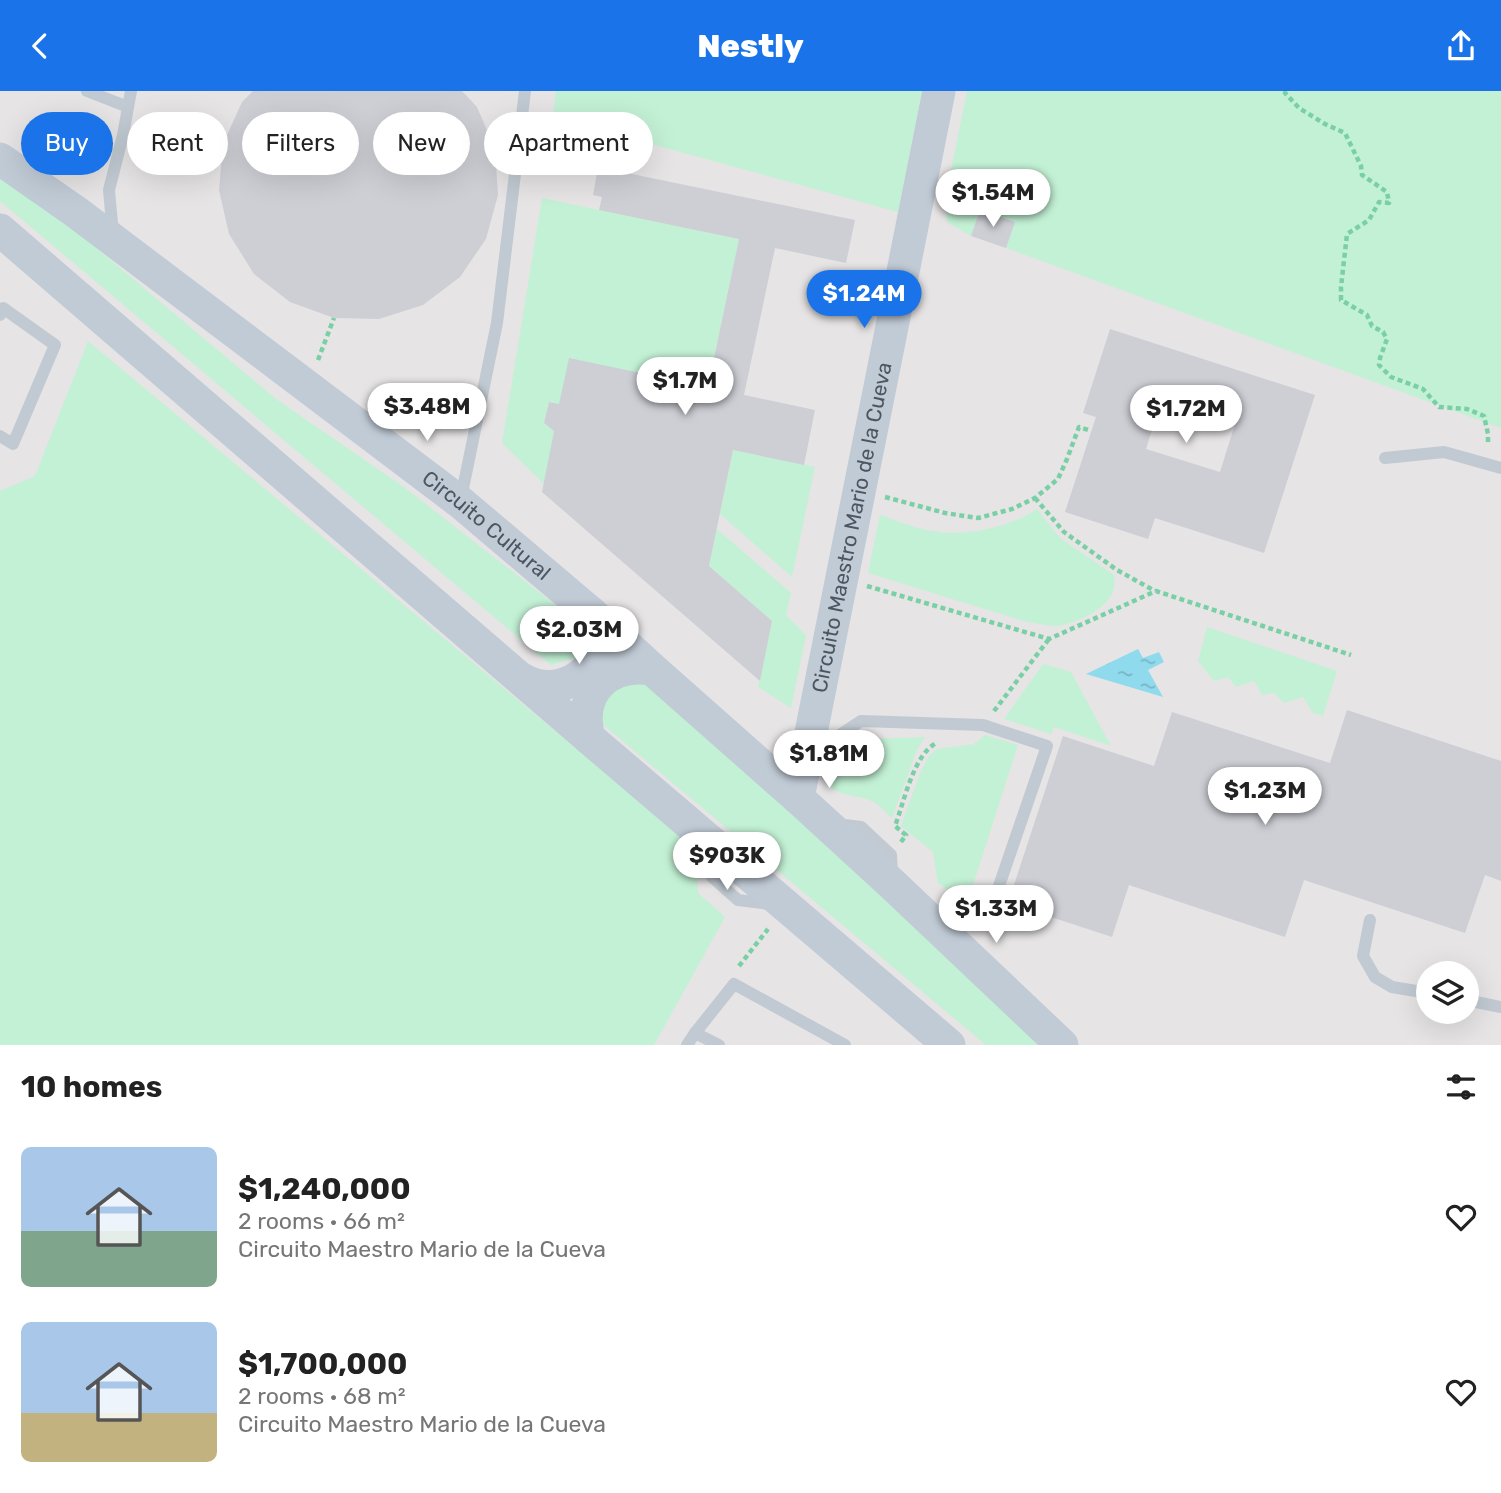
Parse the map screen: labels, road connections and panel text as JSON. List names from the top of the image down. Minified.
{"streets":{"street":["Circuito Cultural","Circuito Maestro Mario de la Cueva"]},"crossings":[["Circuito Cultural","Circuito Maestro Mario de la Cueva"]],"page":{"header":"Nestly","chip":["Buy","Rent","Filters","New","Apartment"],"price":["$1.54M","$1.24M","$1.7M","$3.48M","$1.72M","$2.03M","$1.81M","$1.23M","$903K","$1.33M"],"heading":"10 homes","list":[{"name":"$1,240,000","note":"2 rooms · 66 m² · Circuito Maestro Mario de la Cueva"},{"name":"$1,700,000","note":"2 rooms · 68 m² · Circuito Maestro Mario de la Cueva"}]}}
